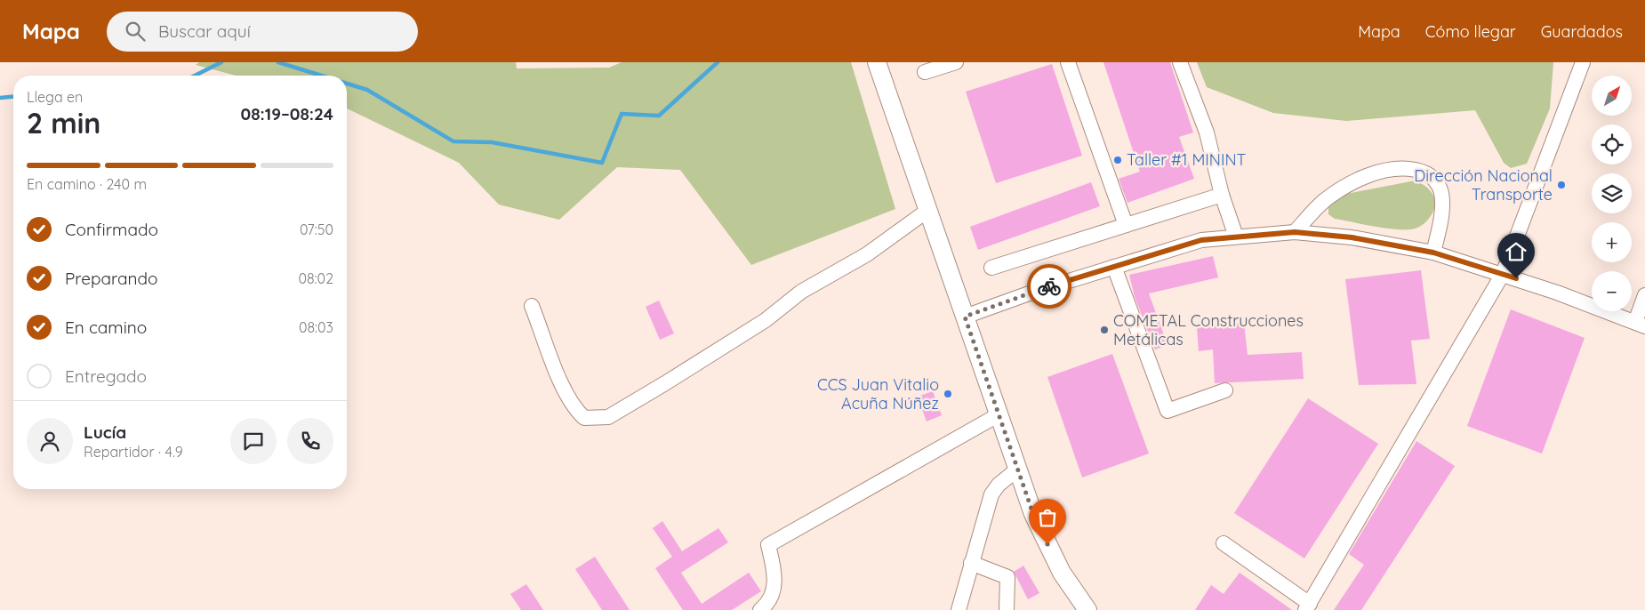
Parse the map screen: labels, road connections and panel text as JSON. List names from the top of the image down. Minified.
{"places":["Taller #1 MININT","Dirección Nacional Transporte","COMETAL Construcciones Metálicas","CCS Juan Vitalio Acuña Núñez"],"north":"top right","page":{"header":"Mapa","search":"Buscar aquí","nav":["Mapa","Cómo llegar","Guardados"],"map_buttons":["+","−"],"heading":["2 min","Llega en","08:19–08:24"],"panel":["Lucía","Repartidor · 4.9"],"bar":"En camino · 240 m","list":[["Confirmado","07:50"],["Preparando","08:02"],["En camino","08:03"],"Entregado"]}}
